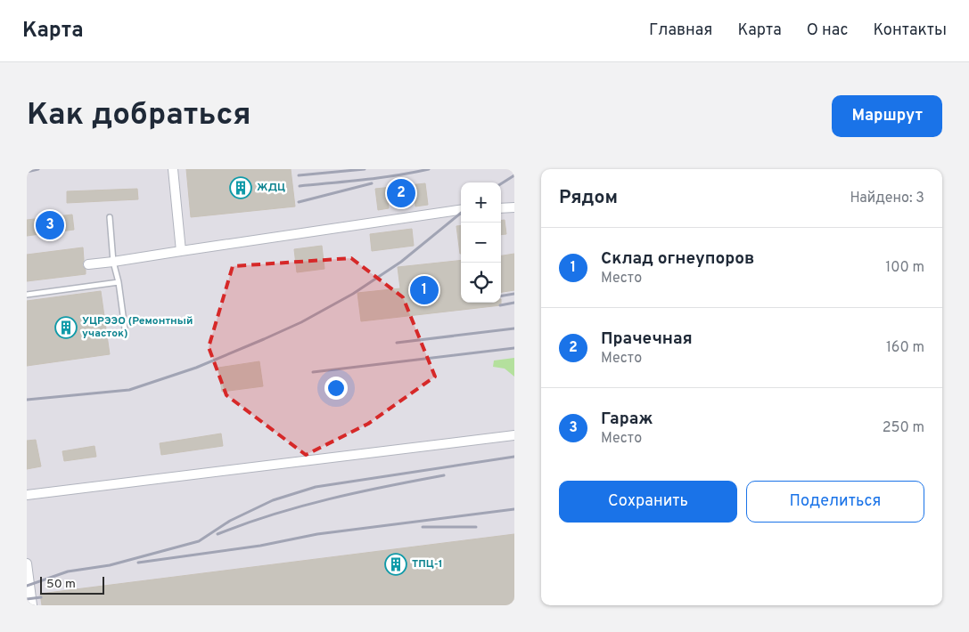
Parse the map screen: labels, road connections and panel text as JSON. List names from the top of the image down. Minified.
{"places":{"building":["ЖДЦ","УЦРЭЭО (Ремонтный участок)","ТПЦ-1"]},"scale_bar":"50 m","page":{"header":"Карта","nav":["Главная","Карта","О нас","Контакты"],"buttons":["Маршрут",["Сохранить","Поделиться"]],"title":"Как добраться","heading":["Рядом","Найдено: 3"],"pins":["2","3","1"],"map_buttons":["+","−"],"list":[{"mark":"1","name":"Склад огнеупоров","note":"Место","value":"100 m"},{"mark":"2","name":"Прачечная","note":"Место","value":"160 m"},{"mark":"3","name":"Гараж","note":"Место","value":"250 m"}],"scale":"50 m"}}
